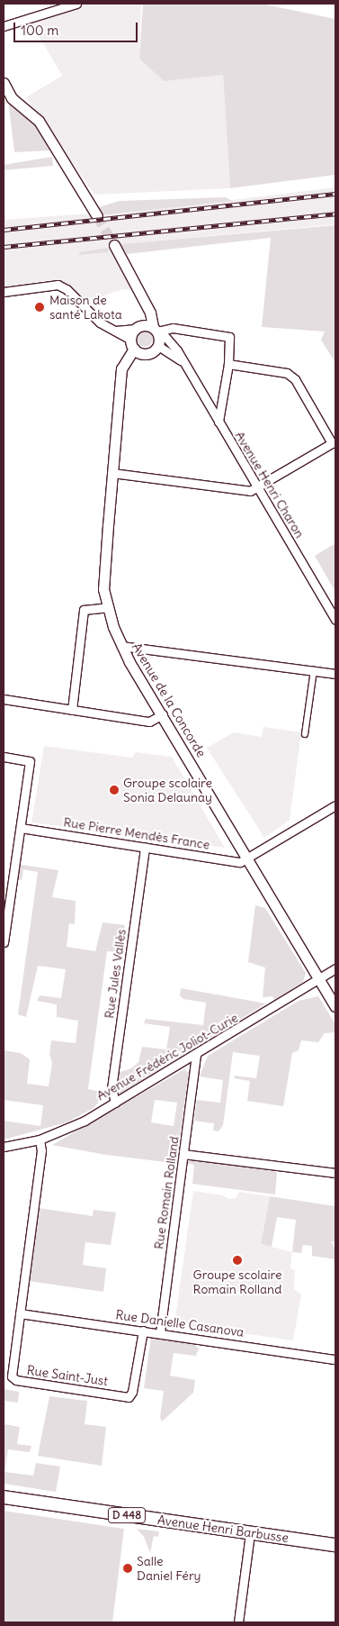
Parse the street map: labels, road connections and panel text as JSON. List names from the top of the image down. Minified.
{"streets":{"main road":["D 448","Avenue Henri Barbusse"],"street":["Avenue Henri Charon","Avenue de la Concorde","Rue Pierre Mendès France","Rue Jules Vallès","Avenue Frédéric Joliot-Curie","Rue Romain Rolland","Rue Danielle Casanova","Rue Saint-Just"]},"crossings":[["Avenue Henri Charon","Avenue de la Concorde"],["Avenue de la Concorde","Rue Pierre Mendès France"],["Avenue de la Concorde","Avenue Frédéric Joliot-Curie"],["Rue Pierre Mendès France","Rue Jules Vallès"],["Rue Jules Vallès","Avenue Frédéric Joliot-Curie"],["Avenue Frédéric Joliot-Curie","Rue Romain Rolland"],["Avenue Frédéric Joliot-Curie","Rue Saint-Just"],["Rue Romain Rolland","Rue Danielle Casanova"],["Rue Danielle Casanova","Rue Saint-Just"]],"places":["Maison de santé Lakota","Groupe scolaire Sonia Delaunay","Groupe scolaire Romain Rolland","Salle Daniel Féry"],"scale_bar":"100 m"}
